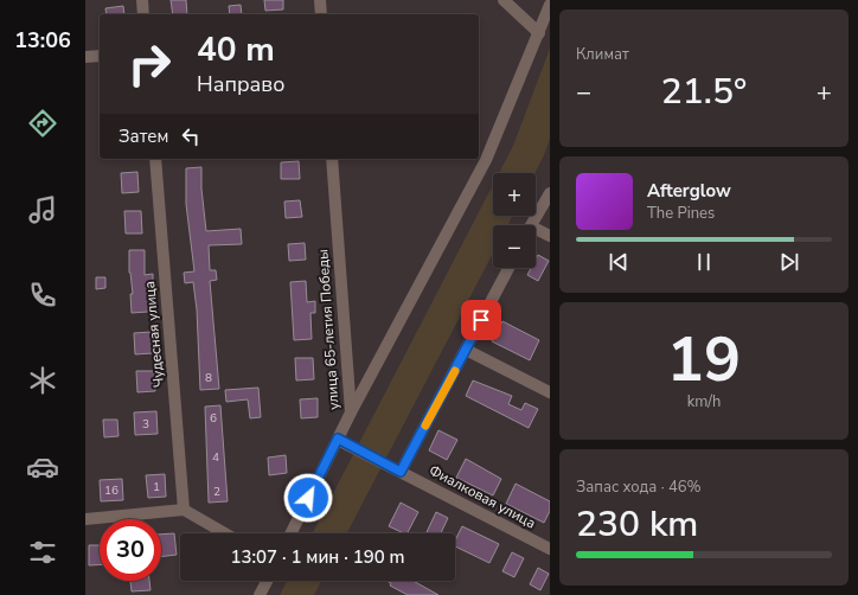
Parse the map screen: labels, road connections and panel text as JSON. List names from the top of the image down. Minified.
{"streets":{"street":["улица 65-летия Победы","Чудесная улица","Фиалковая улица"]},"crossings":[["улица 65-летия Победы","Фиалковая улица"]],"house_numbers":["8","6","3","4","1","16","2"],"page":{"tabs":"13:06","tile":["Климат",["19","km/h"],["Запас хода · 46%","230 km"]],"turn":["40 m","Направо"],"heat":["−","21.5°","+"],"then":"Затем","map_buttons":["+","−"],"song":["Afterglow","The Pines"],"limit":"30","trip":"13:07 · 1 мин · 190 m"}}
